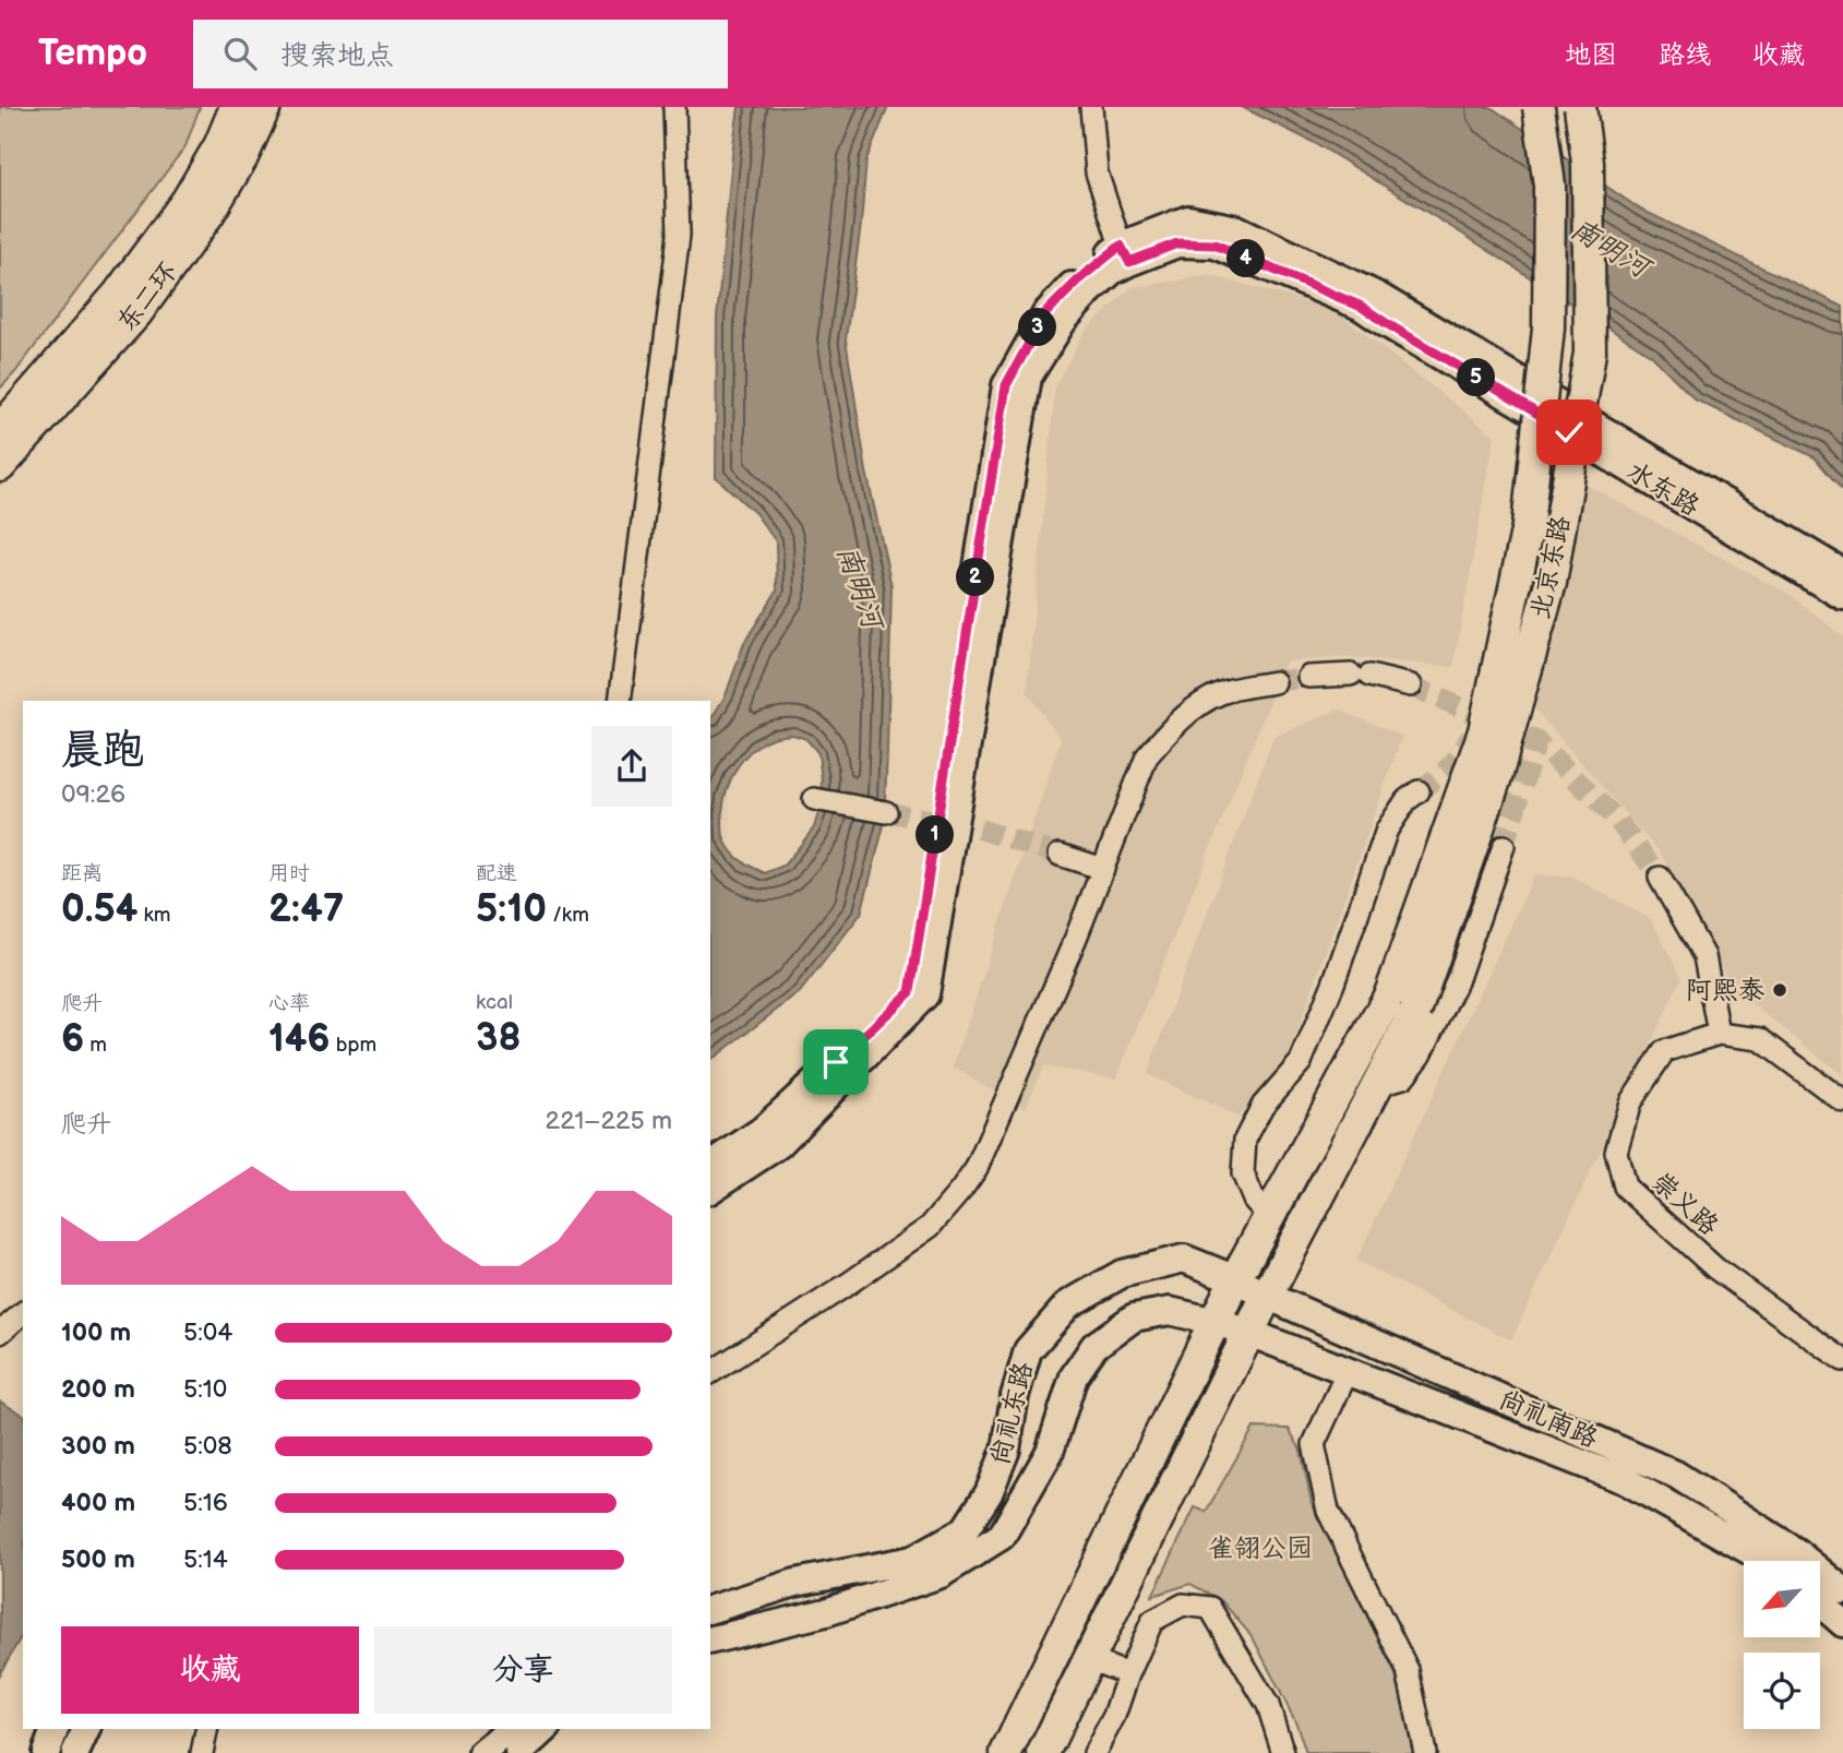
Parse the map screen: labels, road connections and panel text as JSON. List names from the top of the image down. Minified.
{"streets":{"highway":["东二环","北京东路"],"main road":["水东路","尚礼东路","尚礼南路"],"street":["崇义路"]},"crossings":[["北京东路","尚礼东路"],["北京东路","尚礼南路"],["尚礼东路","尚礼南路"]],"water":["南明河"],"parks":["雀翎公园"],"places":["阿熙泰"],"north":"bottom left","page":{"header":"Tempo","search":"搜索地点","nav":["地图","路线","收藏"],"pins":["4","3","5","2","1"],"heading":["晨跑","09:26"],"stats":[["距离","0.54 km"],["用时","2:47"],["配速","5:10 /km"],["爬升","6 m"],["心率","146 bpm"],["kcal","38"]],"chart":["爬升","221–225 m"],"list":[{"name":"100 m","note":"5:04"},{"name":"200 m","note":"5:10"},{"name":"300 m","note":"5:08"},{"name":"400 m","note":"5:16"},{"name":"500 m","note":"5:14"}],"buttons":["收藏","分享"]}}
